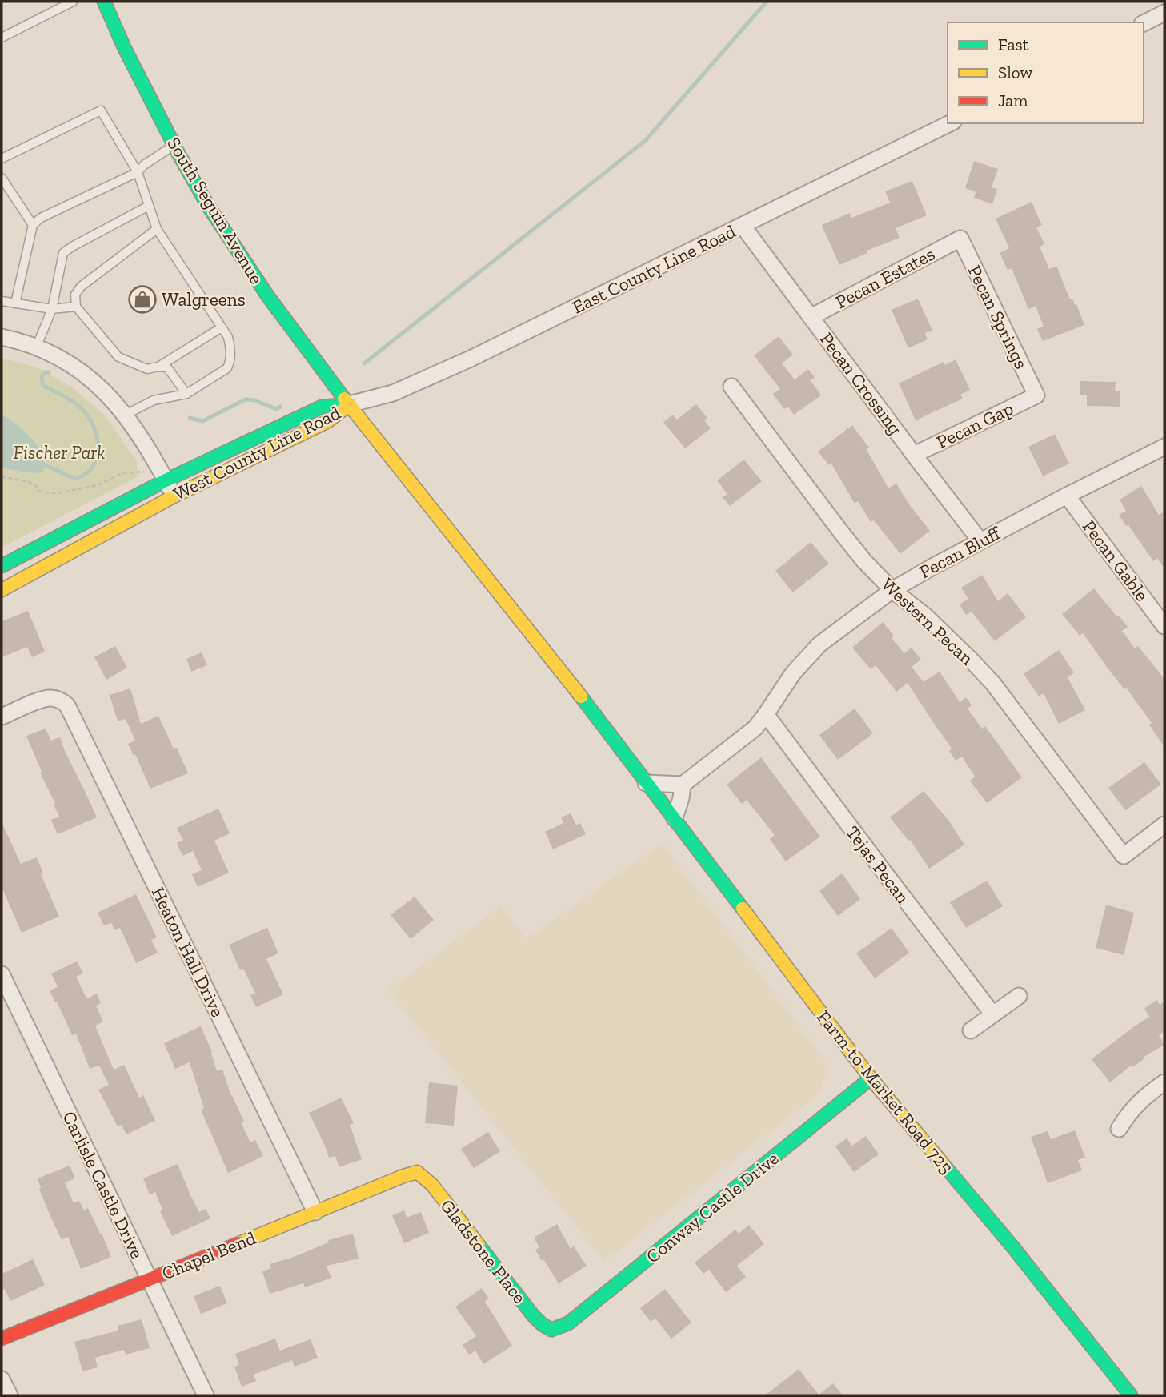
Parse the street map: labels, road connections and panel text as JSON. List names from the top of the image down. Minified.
{"streets":{"street":["South Seguin Avenue","East County Line Road","Pecan Estates","Pecan Springs","Pecan Crossing","Pecan Gap","West County Line Road","Pecan Bluff","Pecan Gable","Western Pecan","Tejas Pecan","Heaton Hall Drive","Farm-to-Market Road 725","Carlisle Castle Drive","Conway Castle Drive","Gladstone Place","Chapel Bend"]},"crossings":[["South Seguin Avenue","East County Line Road"],["South Seguin Avenue","West County Line Road"],["South Seguin Avenue","Farm-to-Market Road 725"],["East County Line Road","Pecan Crossing"],["East County Line Road","West County Line Road"],["Pecan Estates","Pecan Springs"],["Pecan Estates","Pecan Crossing"],["Pecan Springs","Pecan Gap"],["Pecan Crossing","Pecan Gap"],["Pecan Crossing","Pecan Bluff"],["Pecan Bluff","Pecan Gable"],["Pecan Bluff","Western Pecan"],["Pecan Bluff","Tejas Pecan"],["Heaton Hall Drive","Chapel Bend"],["Farm-to-Market Road 725","Conway Castle Drive"],["Carlisle Castle Drive","Chapel Bend"],["Conway Castle Drive","Gladstone Place"],["Gladstone Place","Chapel Bend"]],"parks":["Fischer Park"],"places":{"shop":["Walgreens"]},"legend":["Fast","Slow","Jam"]}
